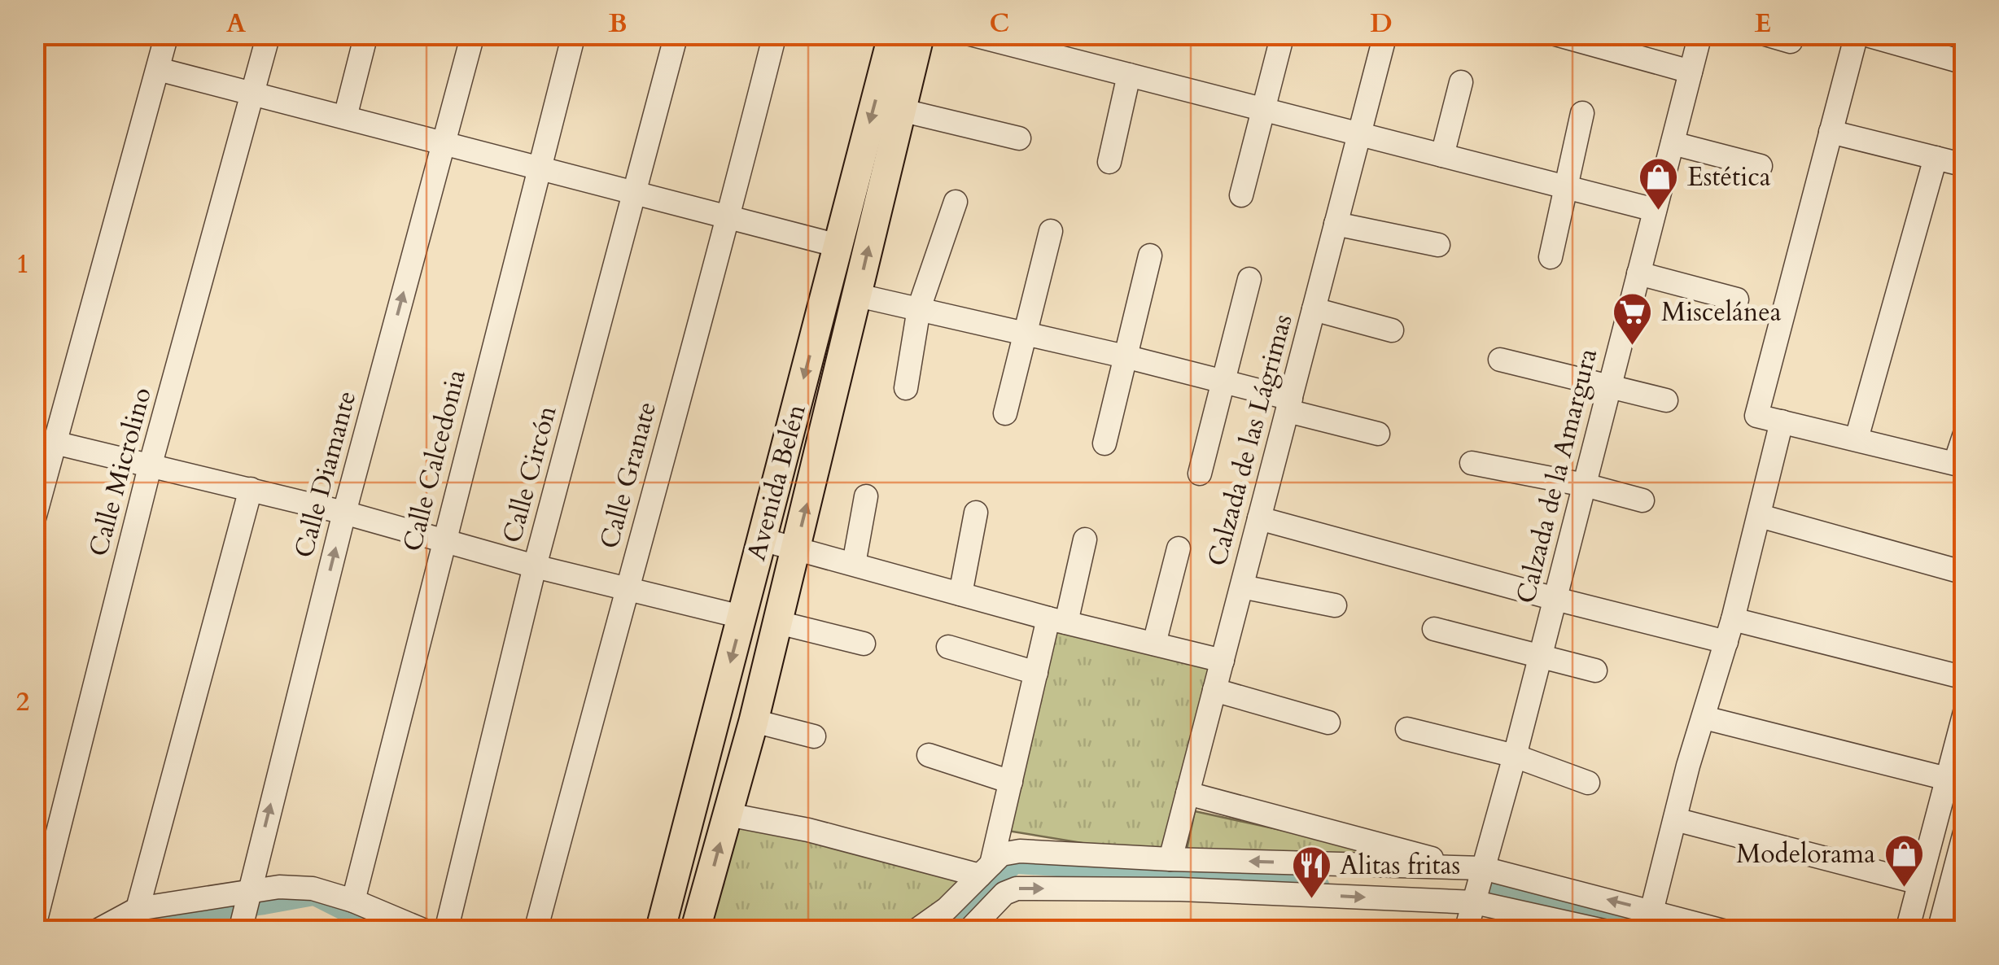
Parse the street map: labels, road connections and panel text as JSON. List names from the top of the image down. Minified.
{"streets":{"main road":["Avenida Belén"],"street":["Calzada de las Lágrimas","Calle Calcedonia","Calle Microlino","Calle Diamante","Calle Circón","Calle Granate","Calzada de la Amargura"]},"places":{"shop":["Estética","Modelorama"],"supermarket":["Miscelánea"],"restaurant":["Alitas fritas"]},"grid":{"columns":["A","B","C","D","E"],"rows":["1","2"]}}
